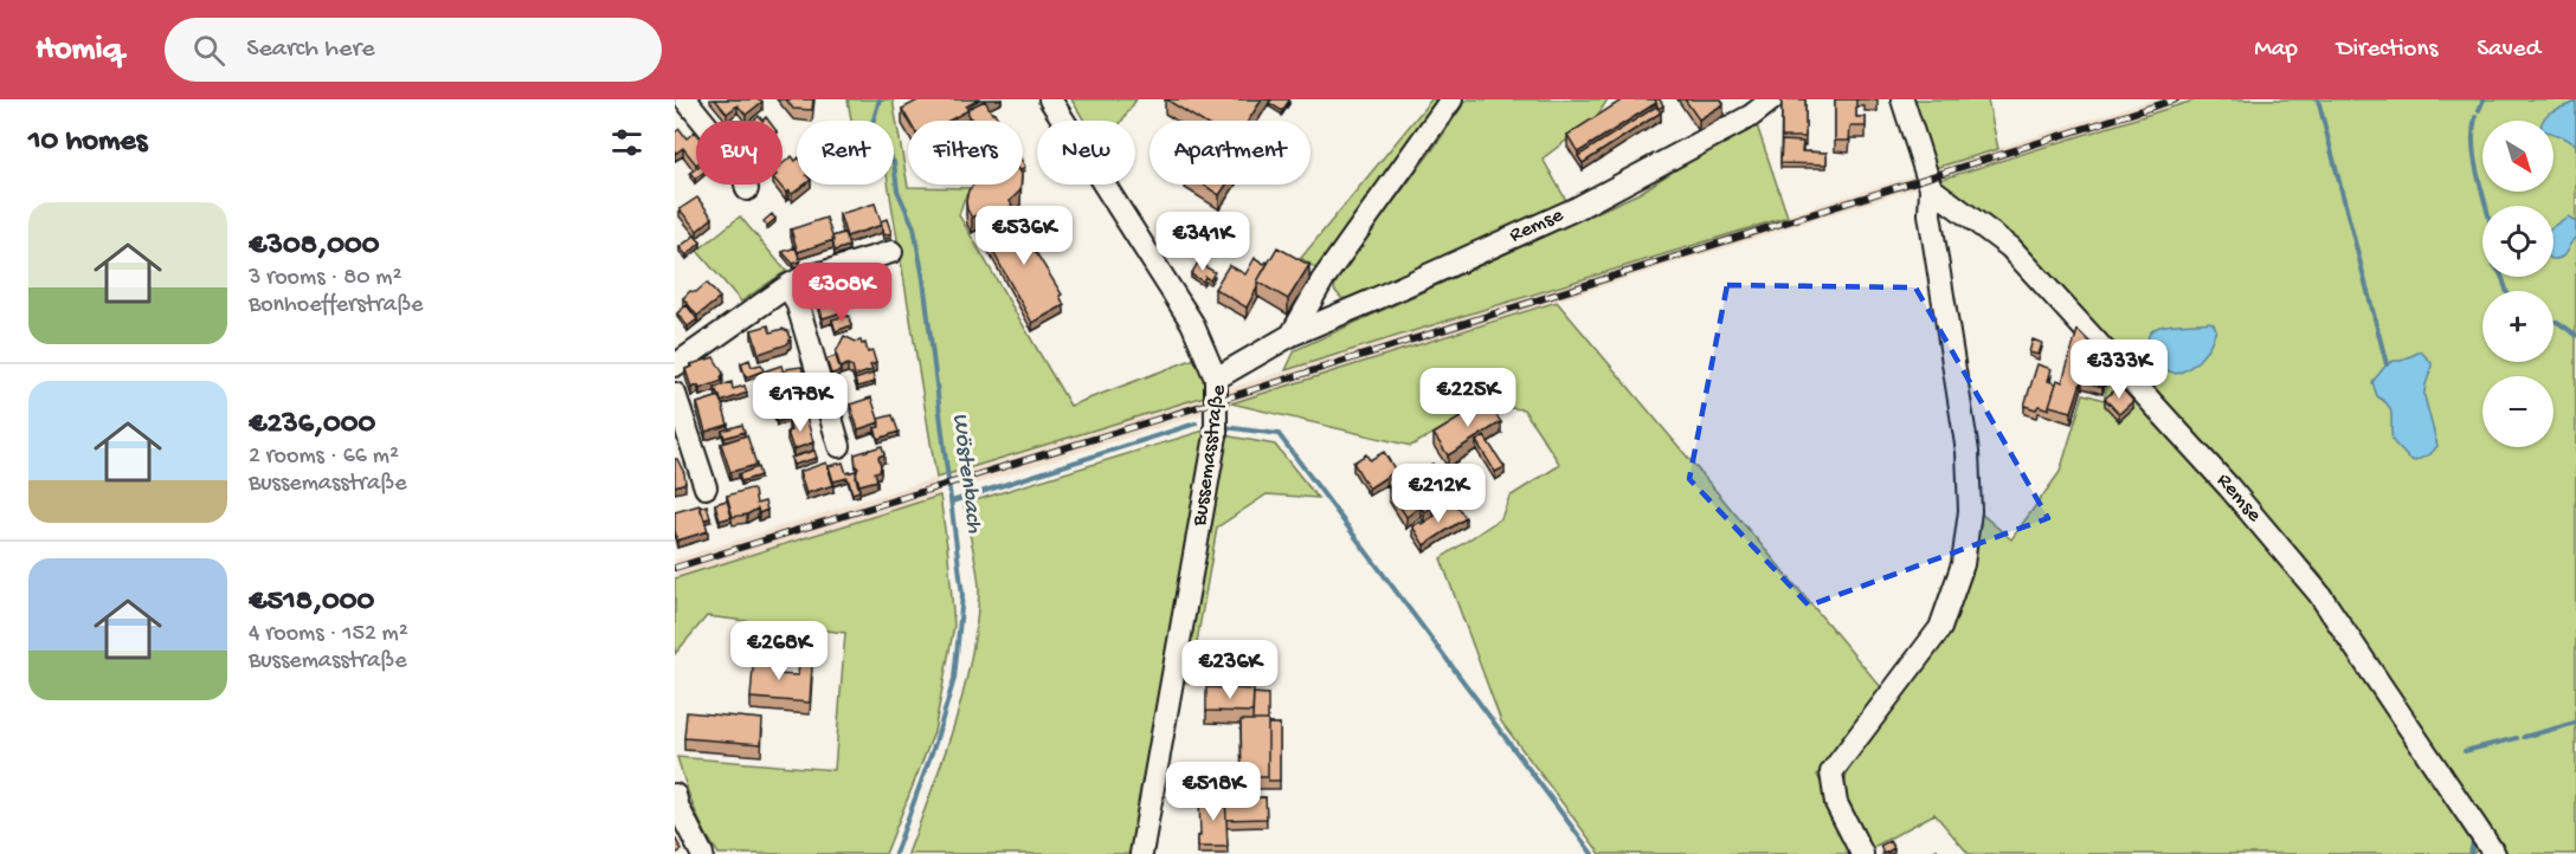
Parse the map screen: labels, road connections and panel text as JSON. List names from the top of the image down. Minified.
{"streets":{"street":["Remse","Bussemasstraße"]},"crossings":[["Remse","Bussemasstraße"]],"water":["Wöstenbach"],"north":"bottom right","page":{"header":"Homiq","search":"Search here","nav":["Map","Directions","Saved"],"heading":"10 homes","map_buttons":["+","−"],"chip":["Buy","Rent","Filters","New","Apartment"],"list":[{"name":"€308,000","note":"3 rooms · 80 m² · Bonhoefferstraße"},{"name":"€236,000","note":"2 rooms · 66 m² · Bussemasstraße"},{"name":"€518,000","note":"4 rooms · 152 m² · Bussemasstraße"}],"price":["€536K","€341K","€308K","€333K","€225K","€178K","€212K","€268K","€236K","€518K"]}}
